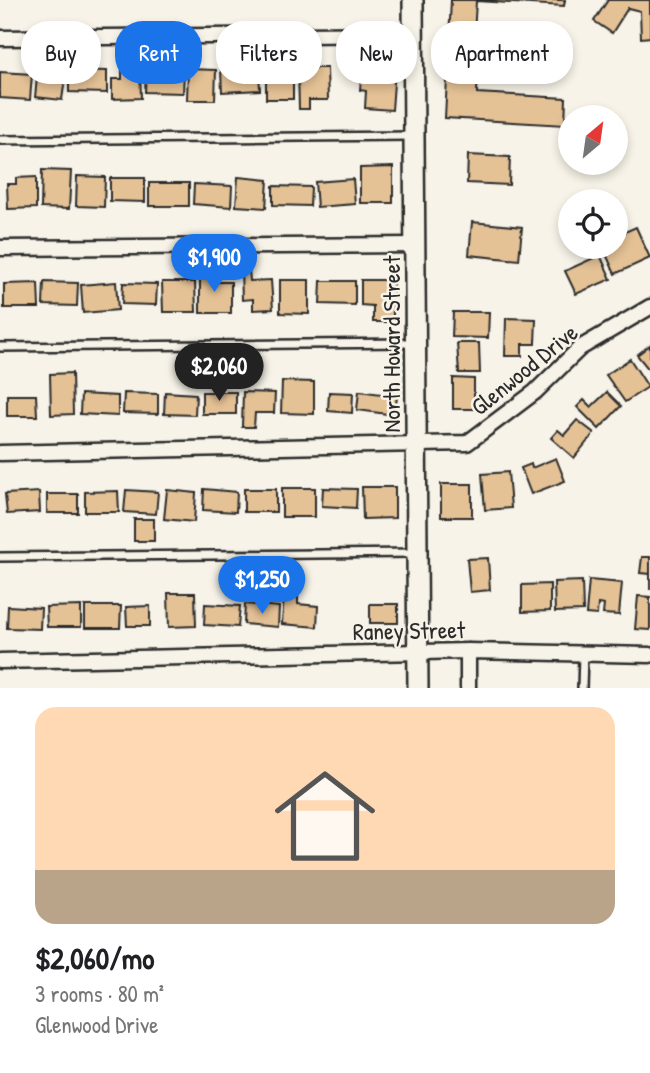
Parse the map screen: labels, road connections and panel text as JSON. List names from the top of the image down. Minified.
{"streets":{"street":["North Howard Street","Glenwood Drive","Raney Street"]},"crossings":[["North Howard Street","Glenwood Drive"],["North Howard Street","Raney Street"]],"north":"top right","page":{"chip":["Buy","Rent","Filters","New","Apartment"],"price":["$1,900","$2,060","$1,250"],"list":[{"name":"$2,060/mo","note":"3 rooms · 80 m² · Glenwood Drive"}]}}
